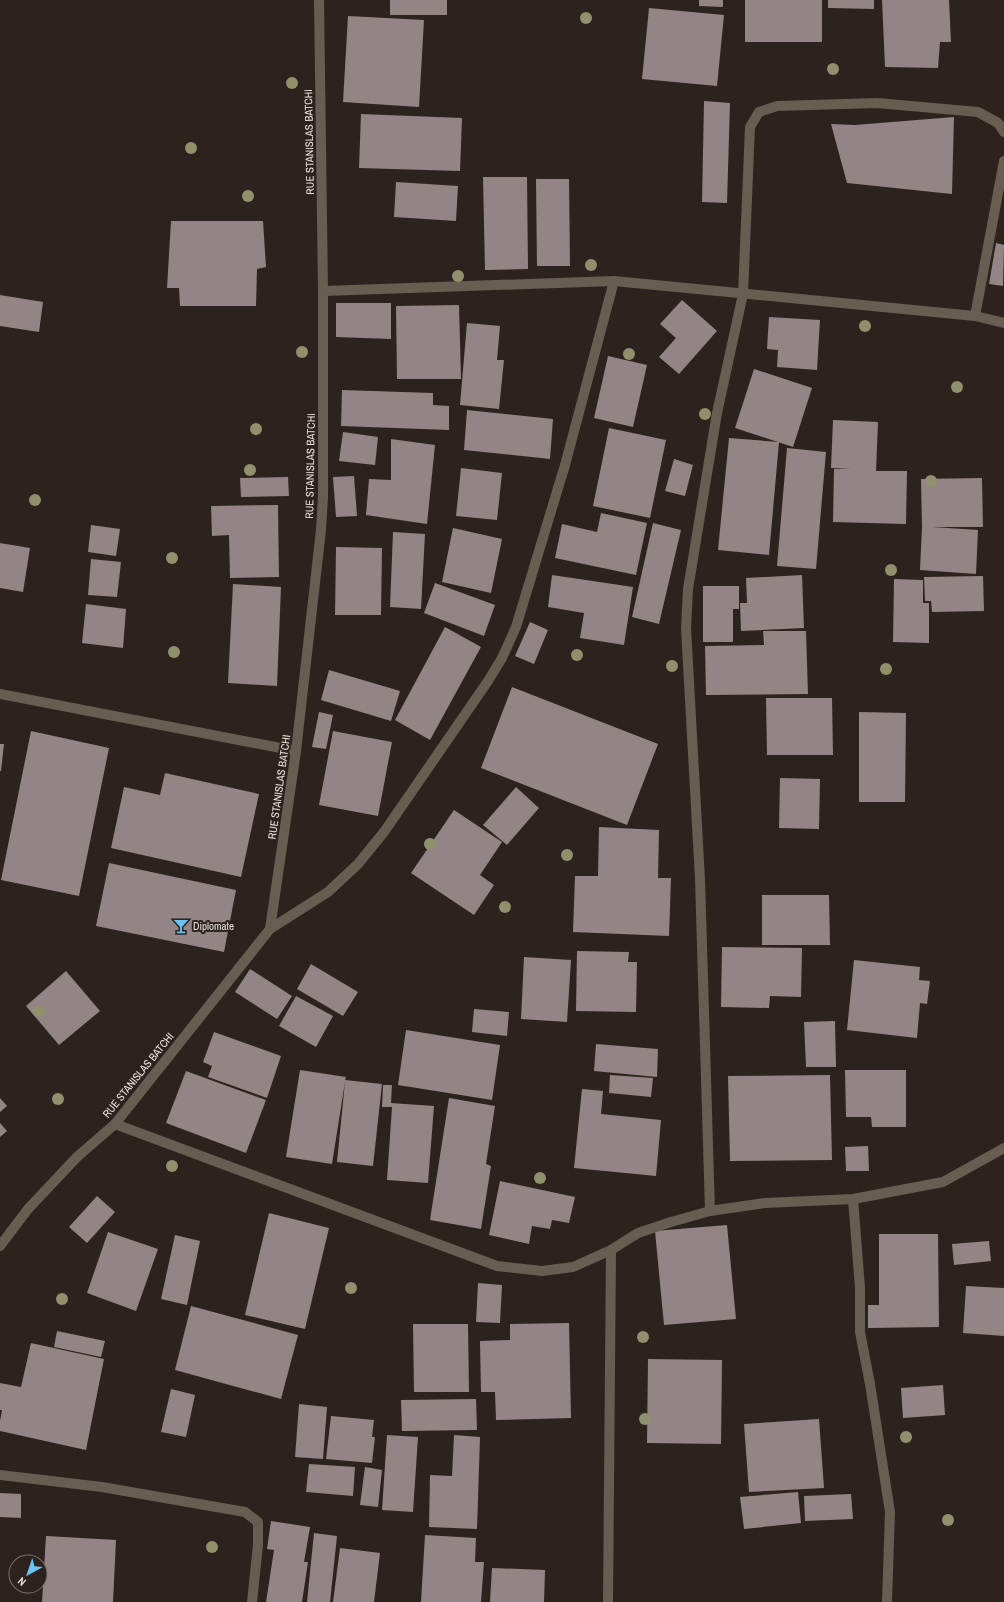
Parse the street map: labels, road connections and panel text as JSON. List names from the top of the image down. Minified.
{"streets":{"street":["RUE STANISLAS BATCHI"]},"places":{"bar":["Diplomate"]},"north":"bottom left"}
